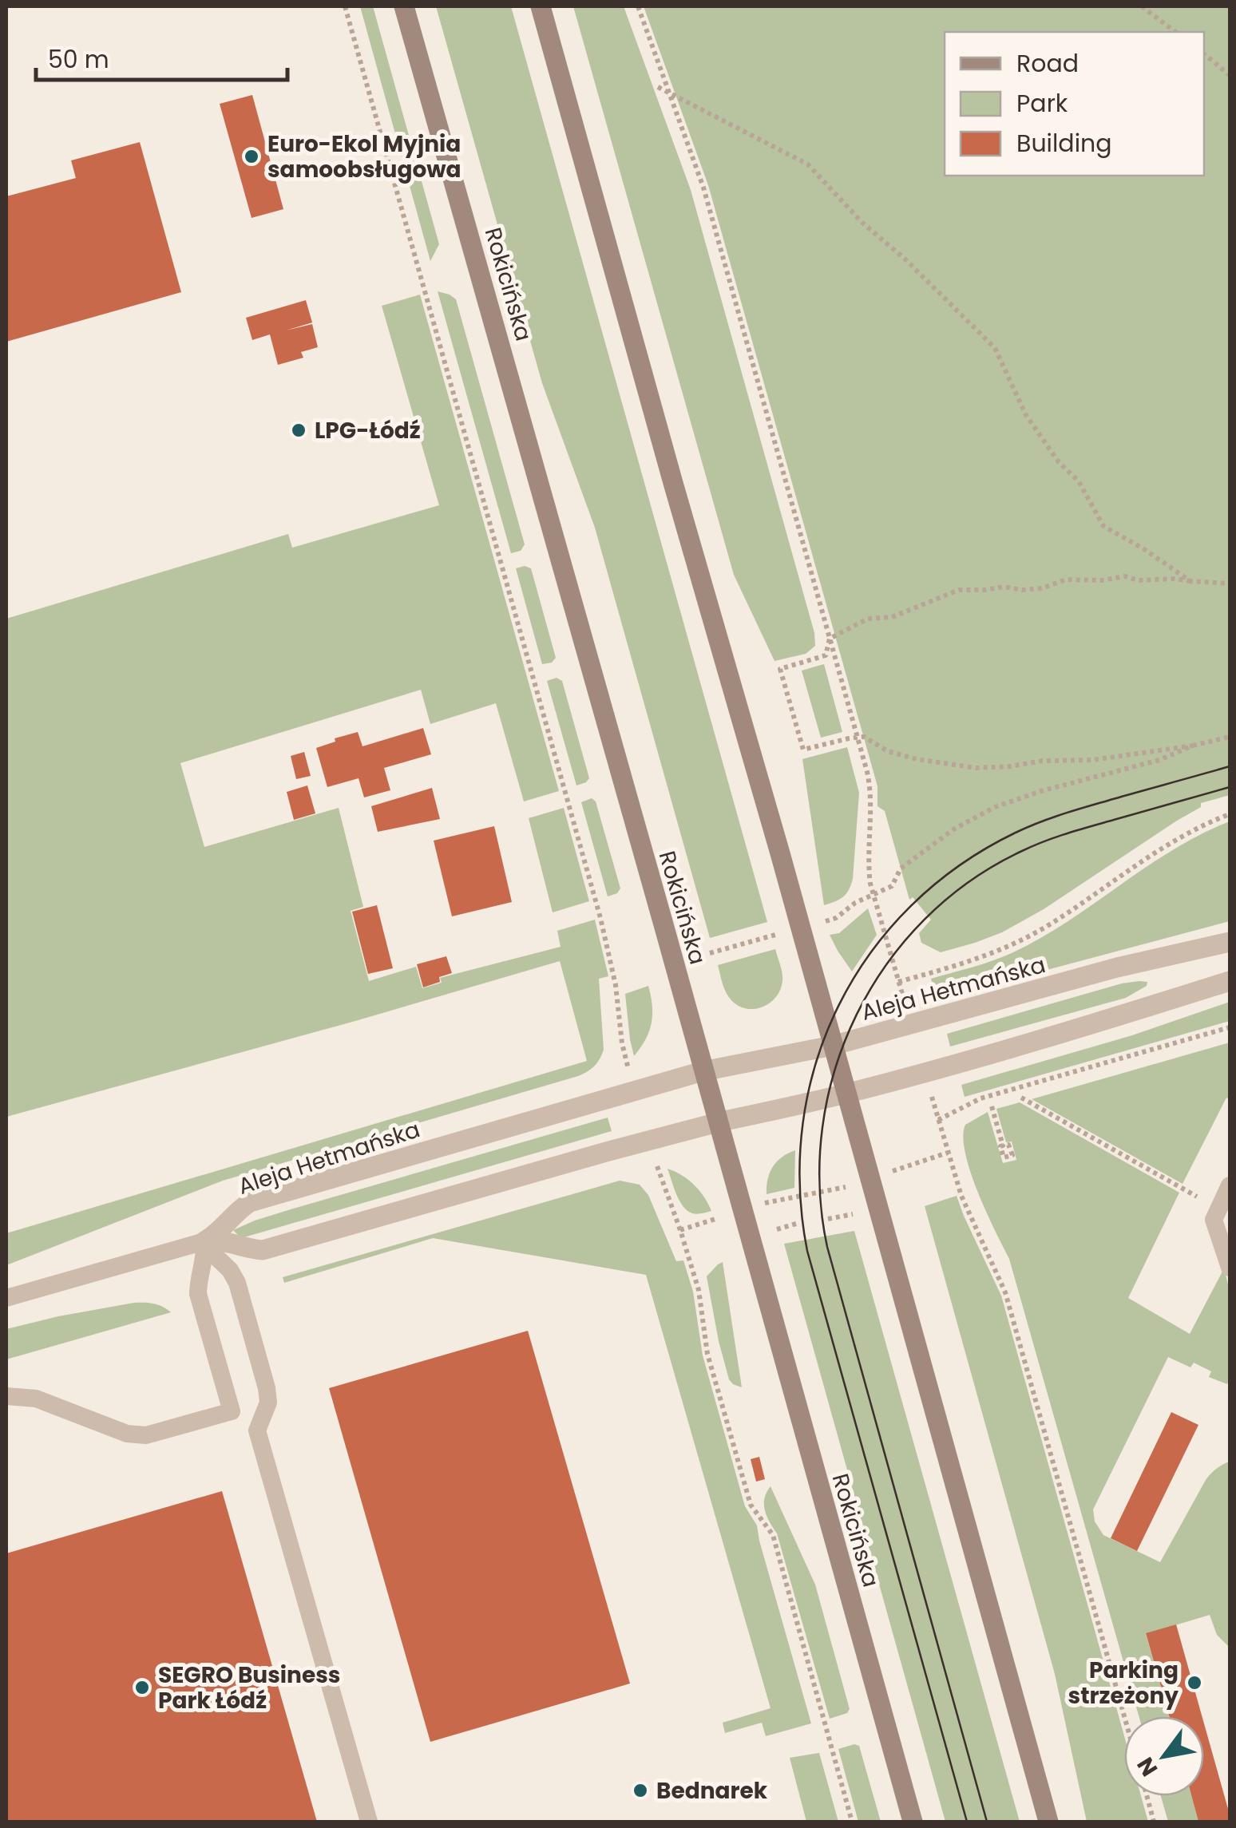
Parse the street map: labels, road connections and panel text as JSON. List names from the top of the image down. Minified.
{"streets":{"main road":["Rokicińska"],"street":["Aleja Hetmańska"]},"crossings":[["Rokicińska","Aleja Hetmańska"]],"places":["Euro-Ekol Myjnia samoobsługowa","LPG-Łódź","Parking strzeżony","SEGRO Business Park Łódź","Bednarek"],"legend":["Road","Park","Building"],"scale_bar":"50 m","north":"bottom left"}
